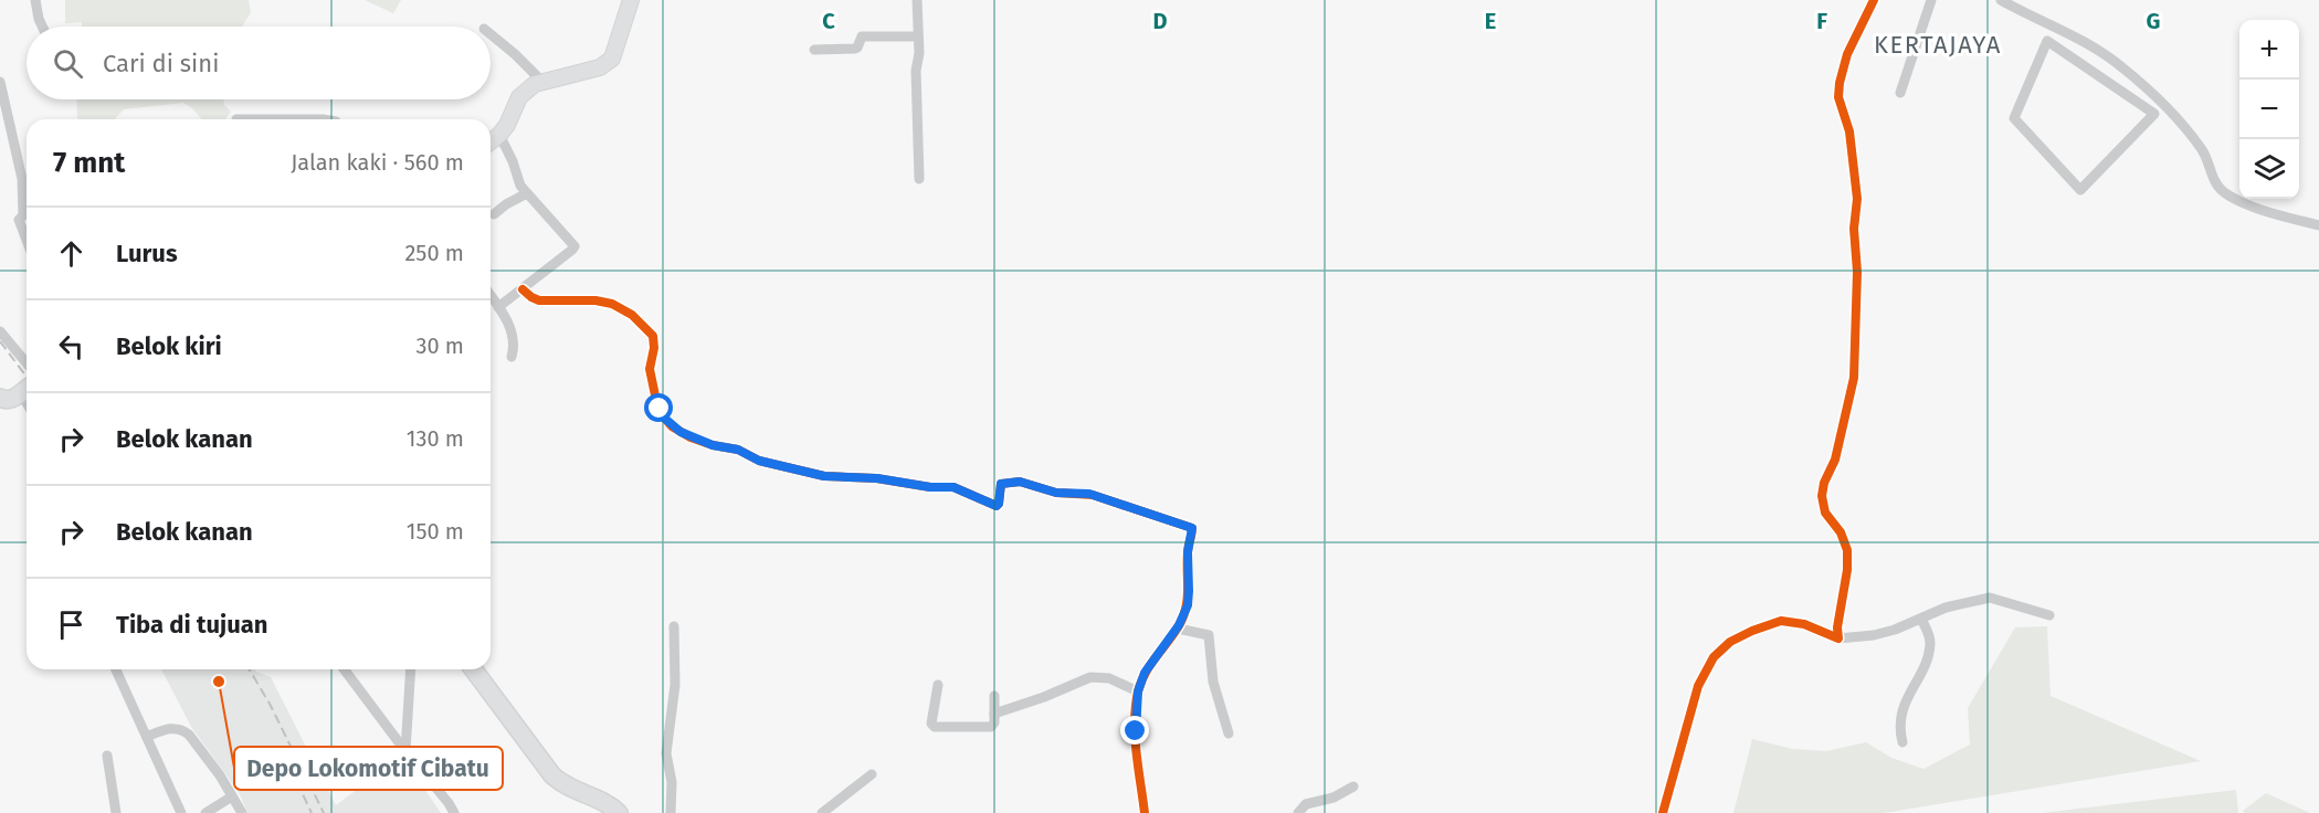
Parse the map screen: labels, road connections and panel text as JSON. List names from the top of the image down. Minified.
{"districts":["KERTAJAYA"],"places":["Depo Lokomotif Cibatu"],"page":{"map_buttons":["+","−"],"search":"Cari di sini","heading":["7 mnt","Jalan kaki · 560 m"],"list":[["Lurus","250 m"],["Belok kiri","30 m"],["Belok kanan","130 m"],["Belok kanan","150 m"],"Tiba di tujuan"]},"grid":{"columns":["C","D","E","F","G"]}}
